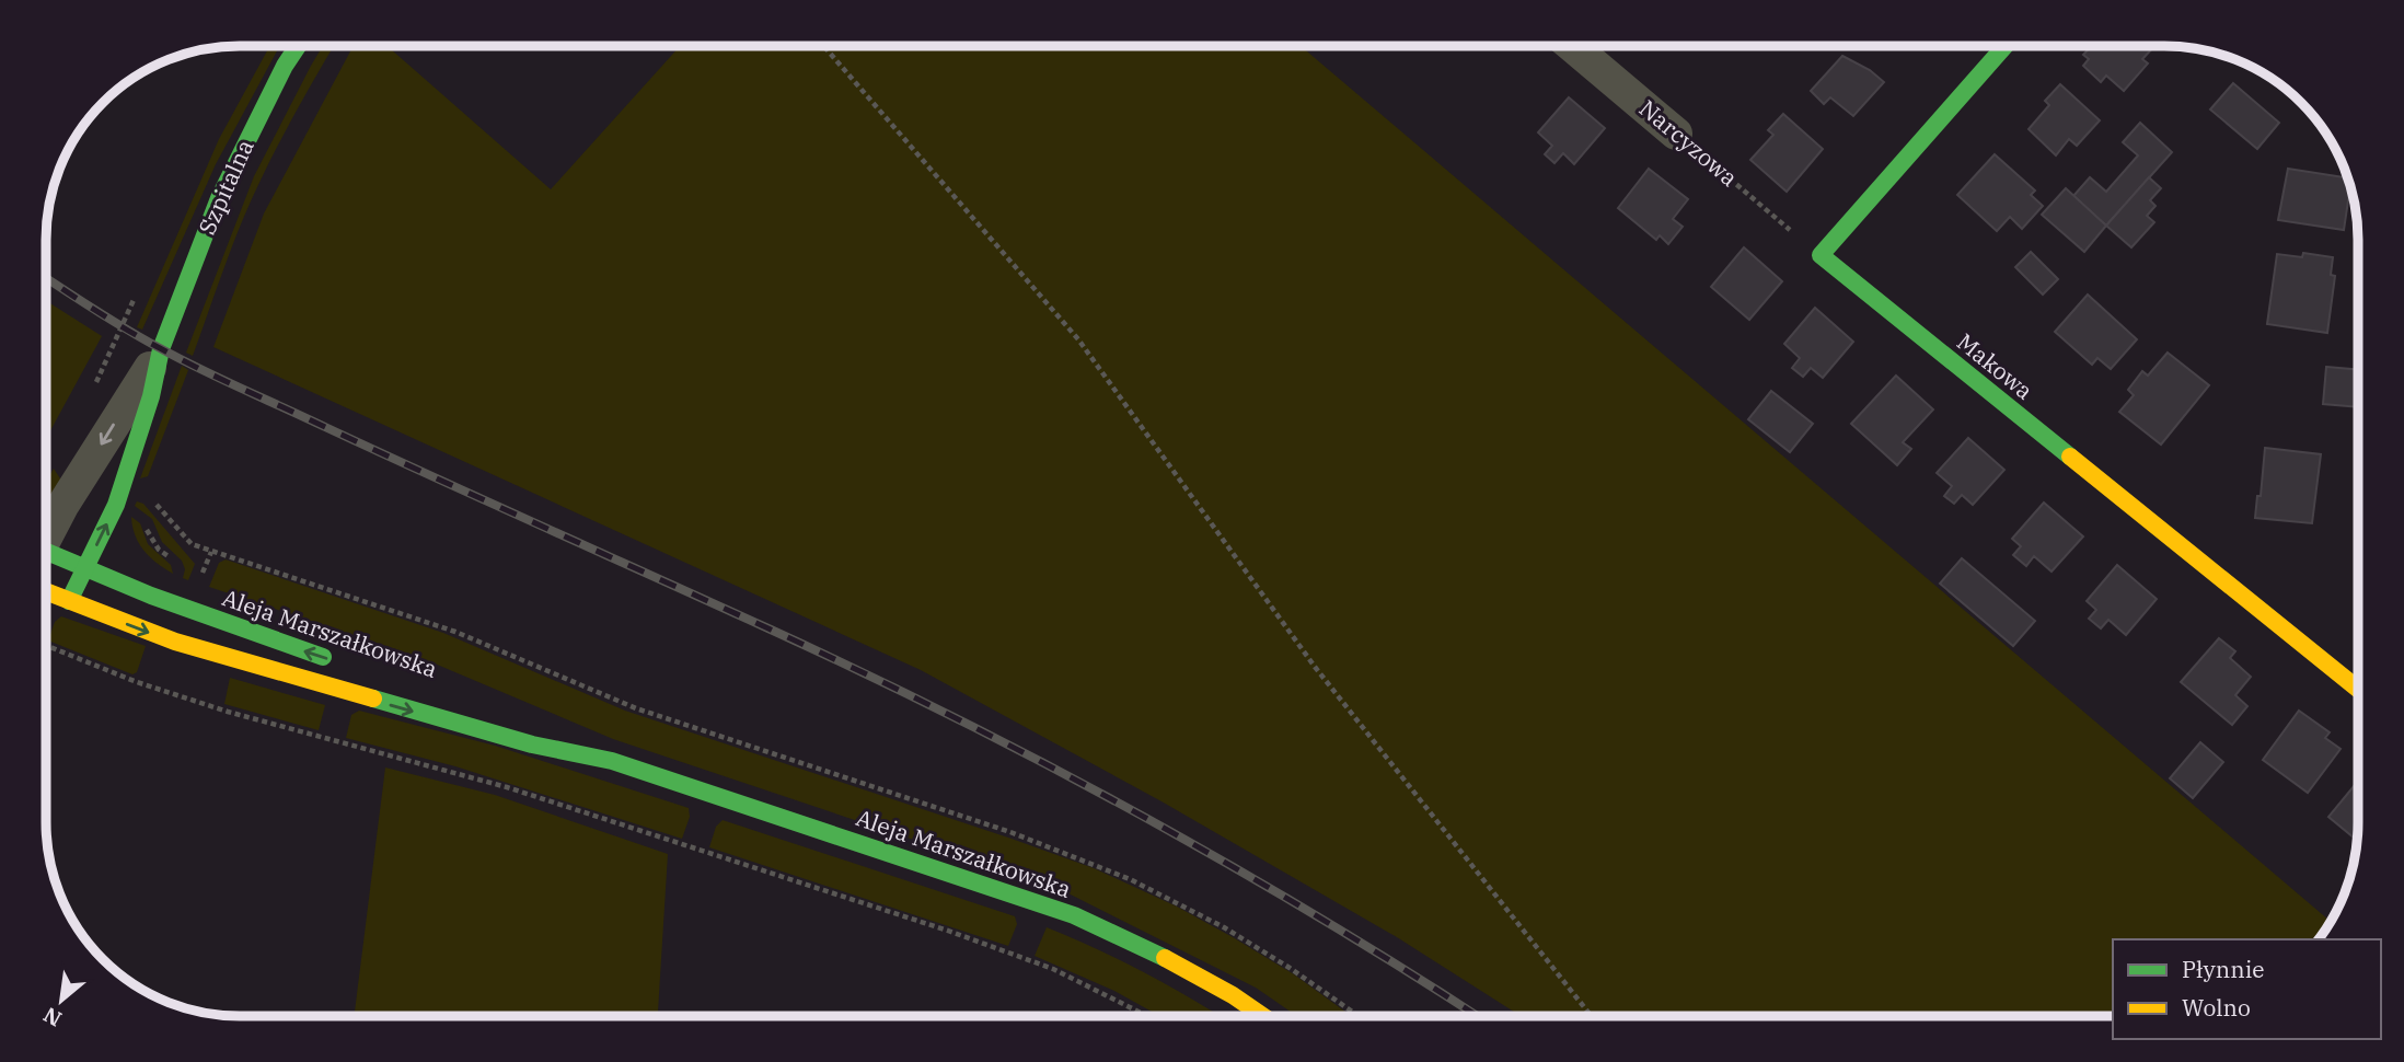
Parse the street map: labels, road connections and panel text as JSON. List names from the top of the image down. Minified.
{"streets":{"main road":["Szpitalna","Makowa","Aleja Marszałkowska"],"street":["Narcyzowa"]},"crossings":[["Narcyzowa","Makowa"],["Szpitalna","Aleja Marszałkowska"]],"legend":["Płynnie","Wolno"],"north":"bottom left"}
